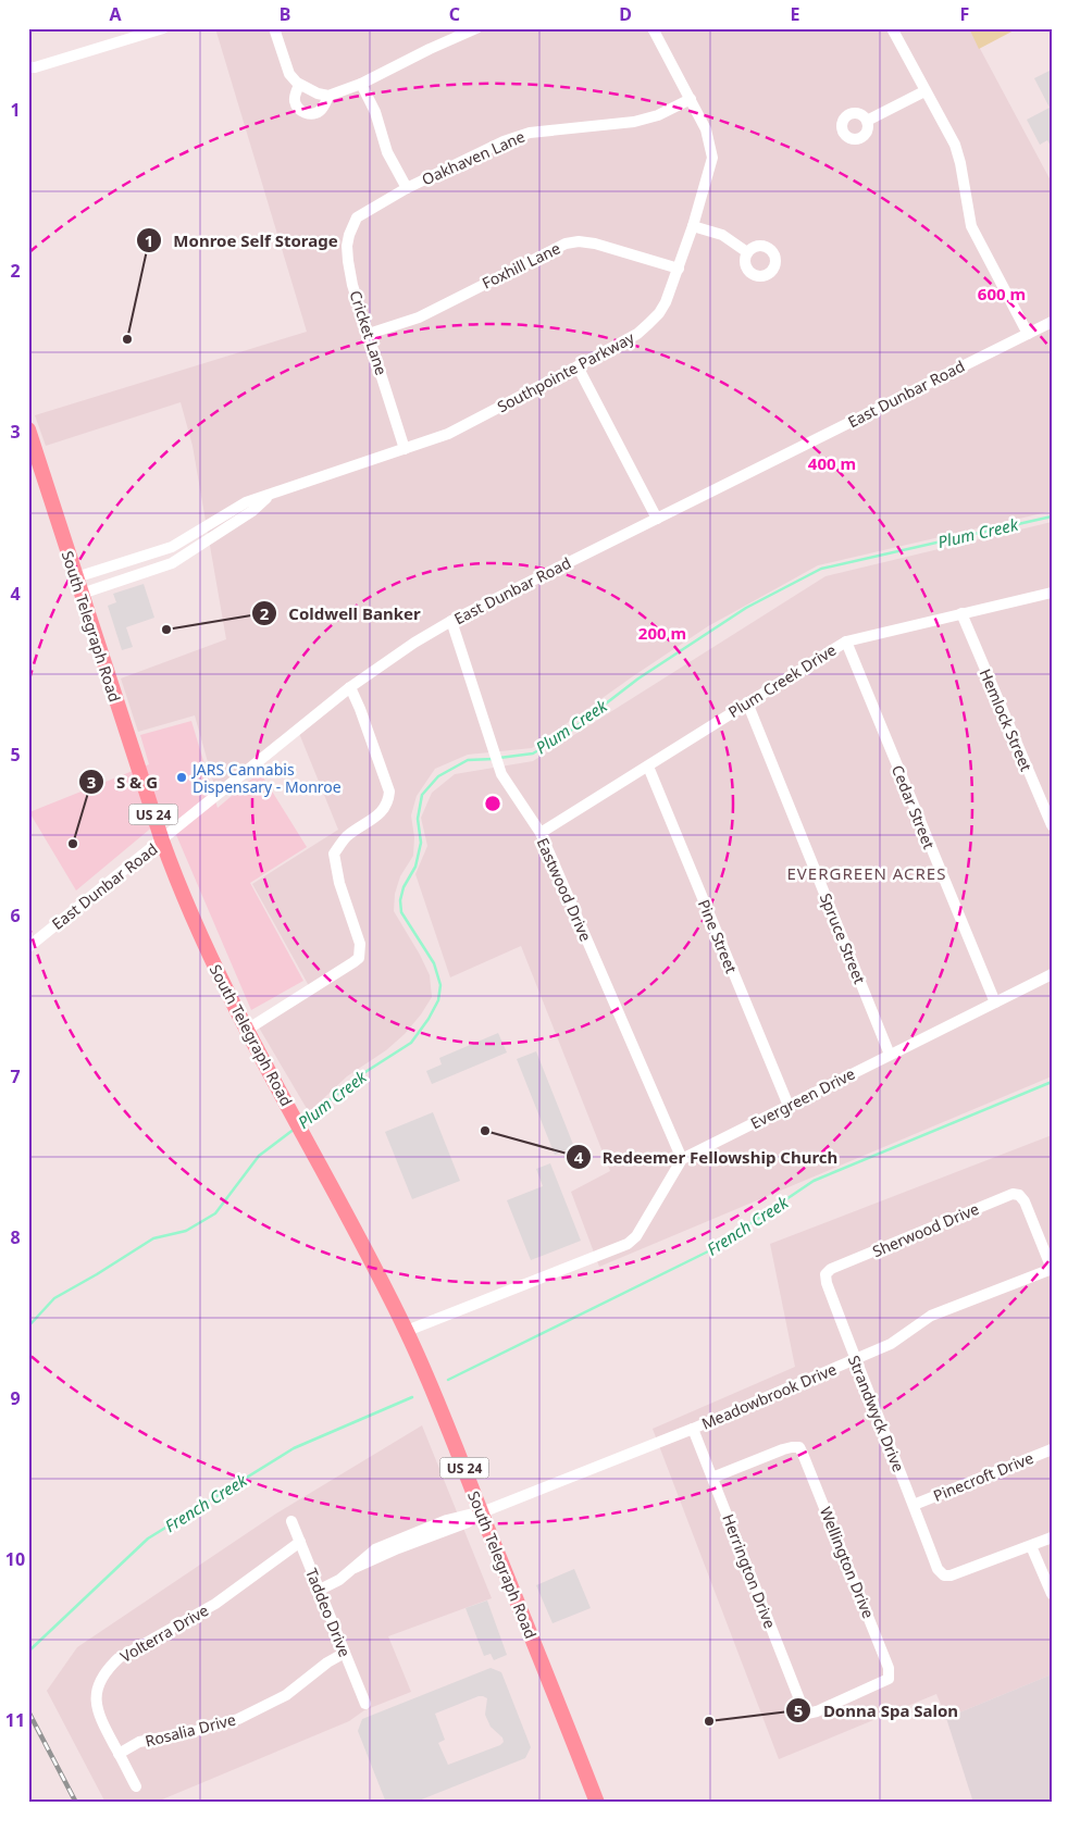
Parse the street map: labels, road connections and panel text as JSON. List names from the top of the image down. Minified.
{"streets":{"main road":["South Telegraph Road","US 24"],"street":["Oakhaven Lane","Foxhill Lane","Cricket Lane","Southpointe Parkway","East Dunbar Road","Plum Creek Drive","Hemlock Street","Cedar Street","Eastwood Drive","Pine Street","Spruce Street","Evergreen Drive","Sherwood Drive","Meadowbrook Drive","Strandwyck Drive","Pinecroft Drive","Wellington Drive","Herrington Drive","Taddeo Drive","Volterra Drive","Rosalia Drive"]},"crossings":[["Oakhaven Lane","Cricket Lane"],["Oakhaven Lane","Southpointe Parkway"],["Foxhill Lane","Cricket Lane"],["Foxhill Lane","Southpointe Parkway"],["Cricket Lane","Southpointe Parkway"],["Southpointe Parkway","South Telegraph Road"],["East Dunbar Road","South Telegraph Road"],["East Dunbar Road","Eastwood Drive"],["South Telegraph Road","Meadowbrook Drive"],["Plum Creek Drive","Hemlock Street"],["Plum Creek Drive","Cedar Street"],["Plum Creek Drive","Eastwood Drive"],["Plum Creek Drive","Pine Street"],["Plum Creek Drive","Spruce Street"],["Cedar Street","Evergreen Drive"],["Eastwood Drive","Evergreen Drive"],["Pine Street","Evergreen Drive"],["Spruce Street","Evergreen Drive"],["Sherwood Drive","Meadowbrook Drive"],["Sherwood Drive","Strandwyck Drive"],["Meadowbrook Drive","Strandwyck Drive"],["Meadowbrook Drive","Herrington Drive"],["Meadowbrook Drive","Taddeo Drive"],["Strandwyck Drive","Pinecroft Drive"],["Wellington Drive","Herrington Drive"],["Taddeo Drive","Volterra Drive"],["Taddeo Drive","Rosalia Drive"],["Volterra Drive","Rosalia Drive"]],"districts":["EVERGREEN ACRES"],"water":["Plum Creek","French Creek"],"places":["Monroe Self Storage","Coldwell Banker","JARS Cannabis Dispensary - Monroe","S & G","Redeemer Fellowship Church","Donna Spa Salon"],"grid":{"columns":["A","B","C","D","E","F"],"rows":["1","2","3","4","5","6","7","8","9","10","11"]},"rings":["600 m","400 m","200 m"]}
